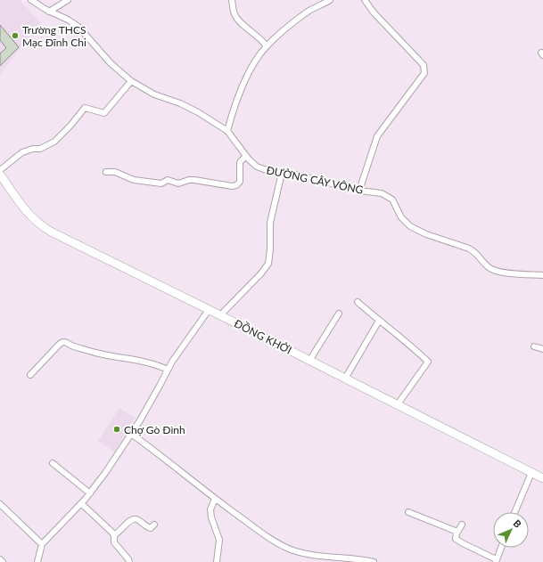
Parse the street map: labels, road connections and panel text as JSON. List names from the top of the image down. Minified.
{"streets":{"main road":["ĐỒNG KHỞI"],"street":["ĐƯỜNG CÂY VÔNG"]},"places":["Trường THCS Mạc Đĩnh Chi","Chợ Gò Đình"],"north":"top right"}
